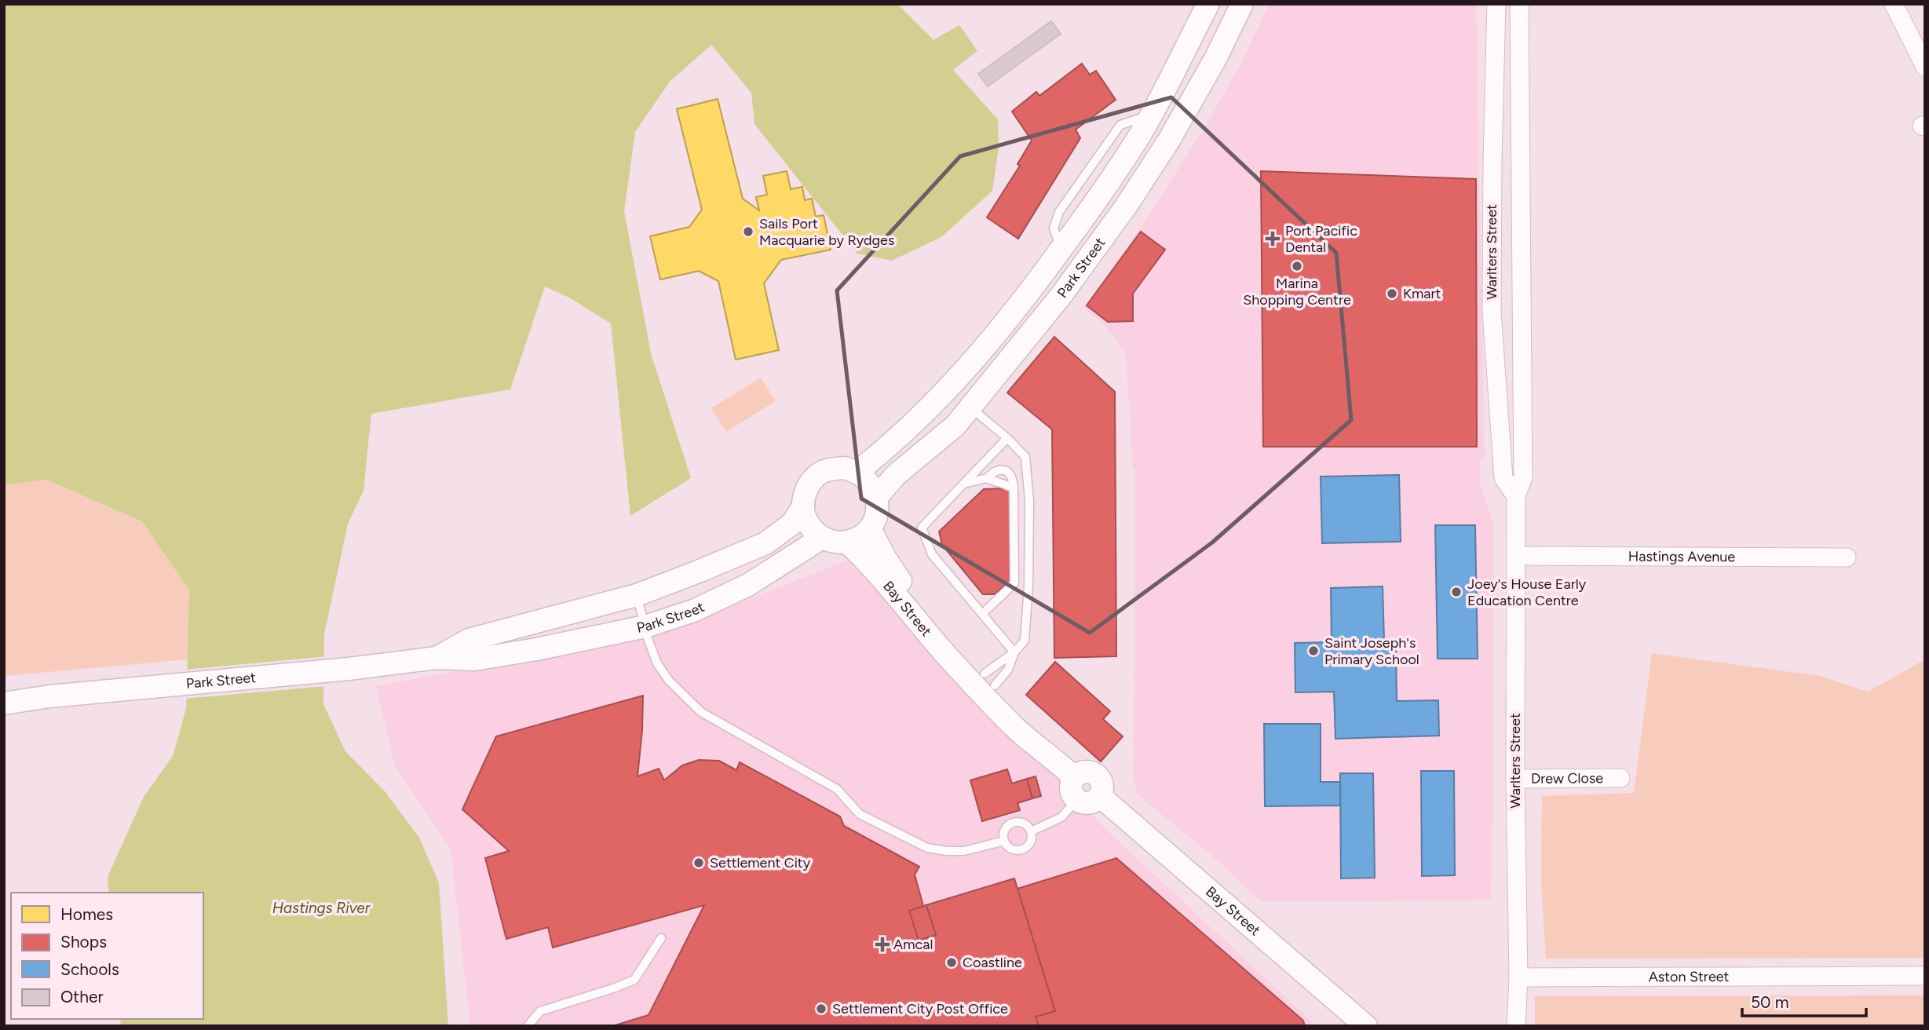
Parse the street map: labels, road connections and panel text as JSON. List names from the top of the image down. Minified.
{"streets":{"street":["Warlters Street","Park Street","Hastings Avenue","Bay Street","Drew Close","Aston Street"]},"crossings":[["Warlters Street","Hastings Avenue"],["Warlters Street","Drew Close"],["Warlters Street","Aston Street"],["Park Street","Bay Street"]],"water":["Hastings River"],"places":{"other":["Sails Port Macquarie by Rydges","Marina Shopping Centre","Kmart","Joey's House Early Education Centre","Saint Joseph's Primary School","Settlement City","Coastline","Settlement City Post Office"],"health":["Port Pacific Dental","Amcal"]},"legend":["Homes","Shops","Schools","Other"],"scale_bar":"50 m"}
